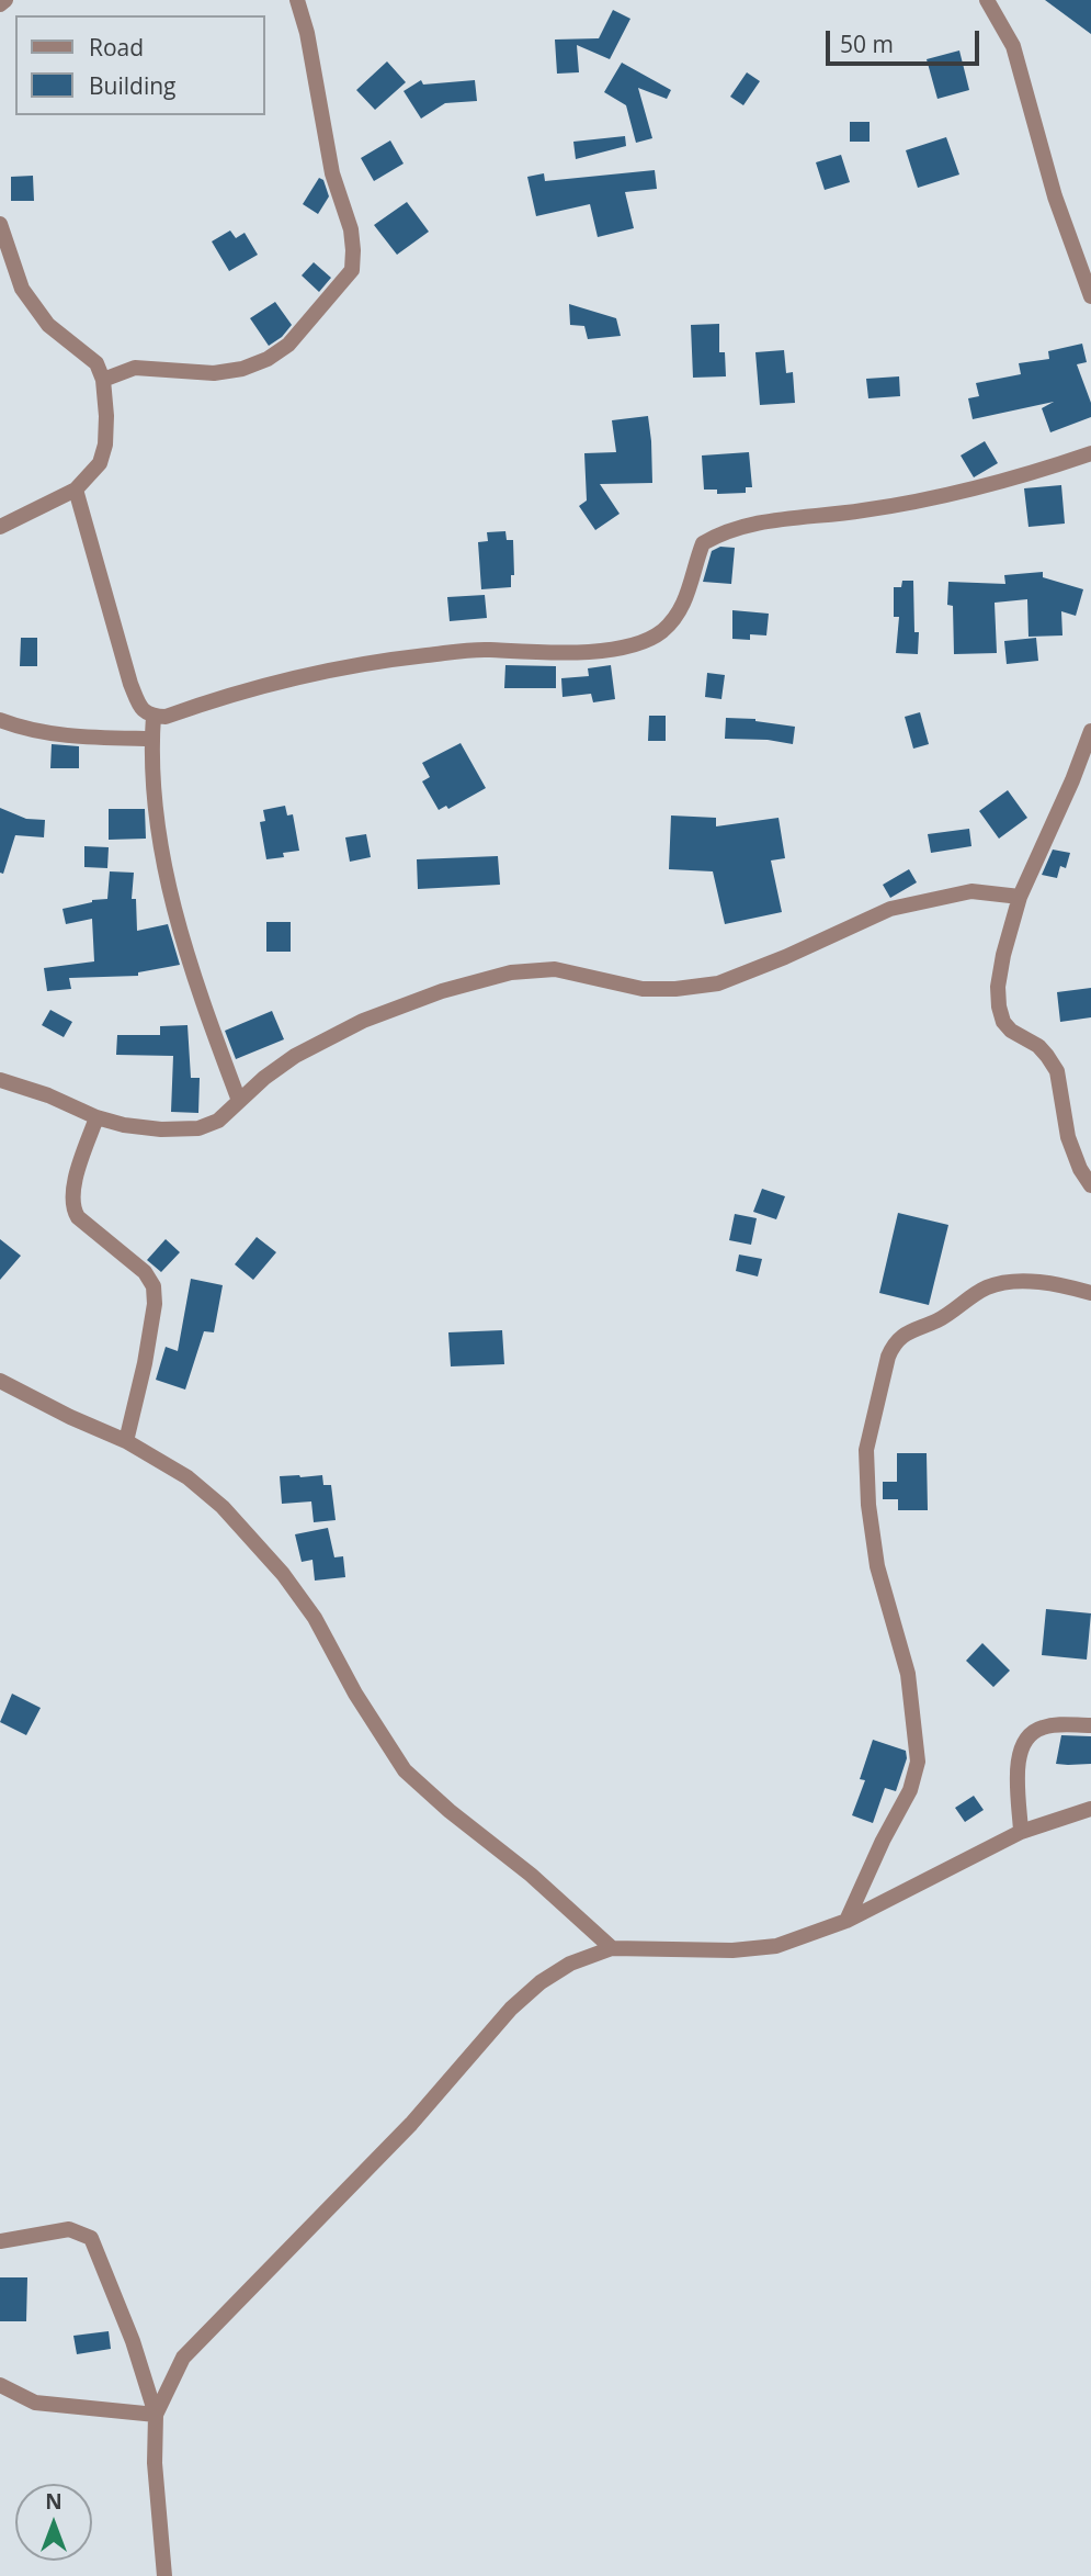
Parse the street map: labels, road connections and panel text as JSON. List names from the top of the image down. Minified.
{"legend":["Road","Building"],"scale_bar":"50 m","north":"top"}
